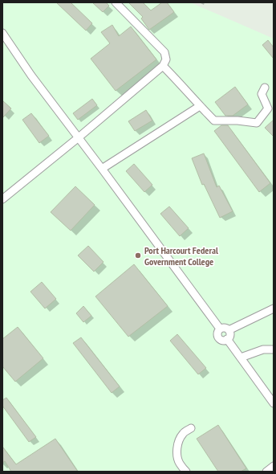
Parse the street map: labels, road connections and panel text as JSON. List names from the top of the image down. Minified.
{"places":["Port Harcourt Federal Government College"]}
